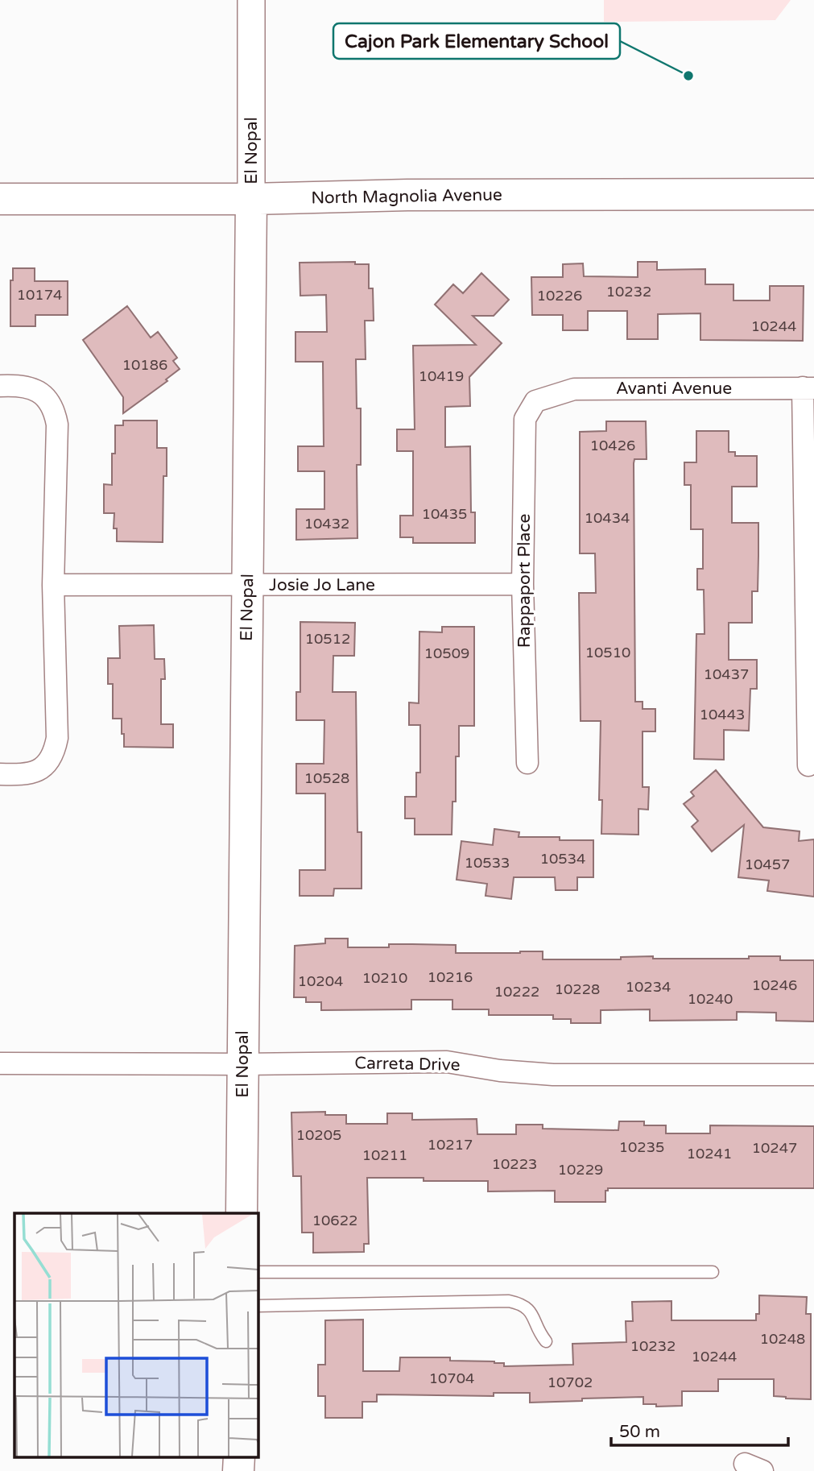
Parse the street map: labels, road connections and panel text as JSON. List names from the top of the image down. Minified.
{"streets":{"main road":["El Nopal","North Magnolia Avenue"],"street":["Avanti Avenue","Rappaport Place","Josie Jo Lane","Carreta Drive"]},"crossings":[["El Nopal","North Magnolia Avenue"],["El Nopal","Josie Jo Lane"],["El Nopal","Carreta Drive"],["Avanti Avenue","Rappaport Place"],["Rappaport Place","Josie Jo Lane"]],"places":["Cajon Park Elementary School"],"house_numbers":["10232","10174","10226","10244","10186","10419","10426","10435","10434","10432","10512","10510","10509","10437","10443","10528","10534","10533","10457","10216","10210","10204","10246","10234","10228","10222","10240","10205","10217","10235","10247","10241","10211","10223","10229","10622","10248","10232","10244","10704","10702"],"scale_bar":"50 m"}
